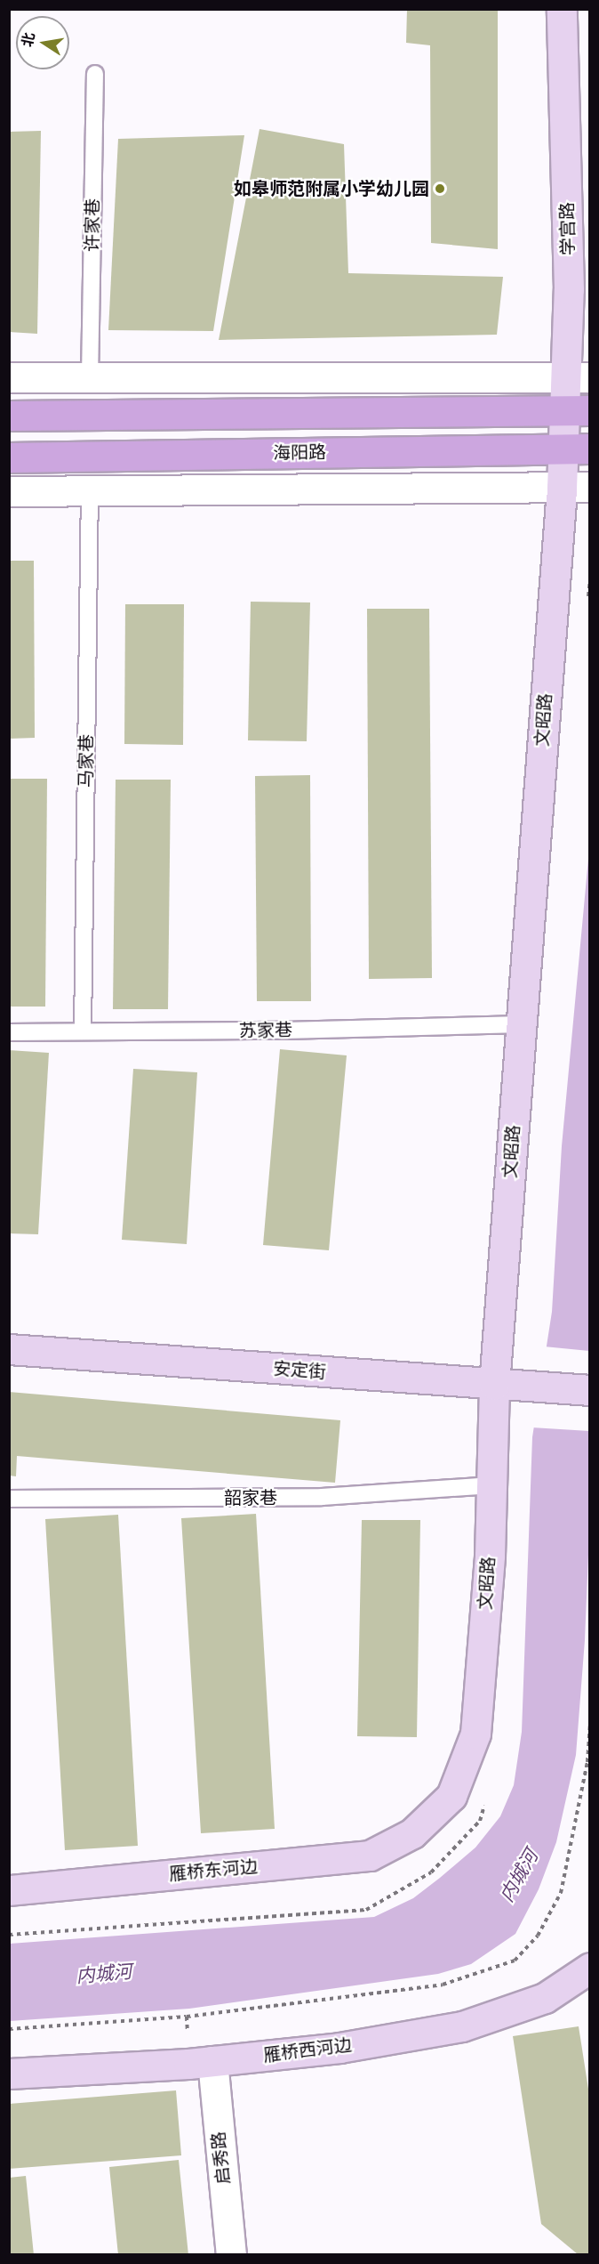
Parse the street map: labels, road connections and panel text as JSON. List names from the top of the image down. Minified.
{"streets":{"main road":["海阳路"],"street":["学宫路","文昭路","安定街","雁桥东河边","雁桥西河边","启秀路"],"lane":["许家巷","马家巷","苏家巷","韶家巷"]},"crossings":[["学宫路","海阳路"],["学宫路","文昭路"],["海阳路","文昭路"],["文昭路","苏家巷"],["文昭路","安定街"],["文昭路","韶家巷"],["文昭路","雁桥东河边"],["马家巷","苏家巷"],["雁桥西河边","启秀路"]],"water":["内城河"],"places":["如皋师范附属小学幼儿园"],"north":"left"}
